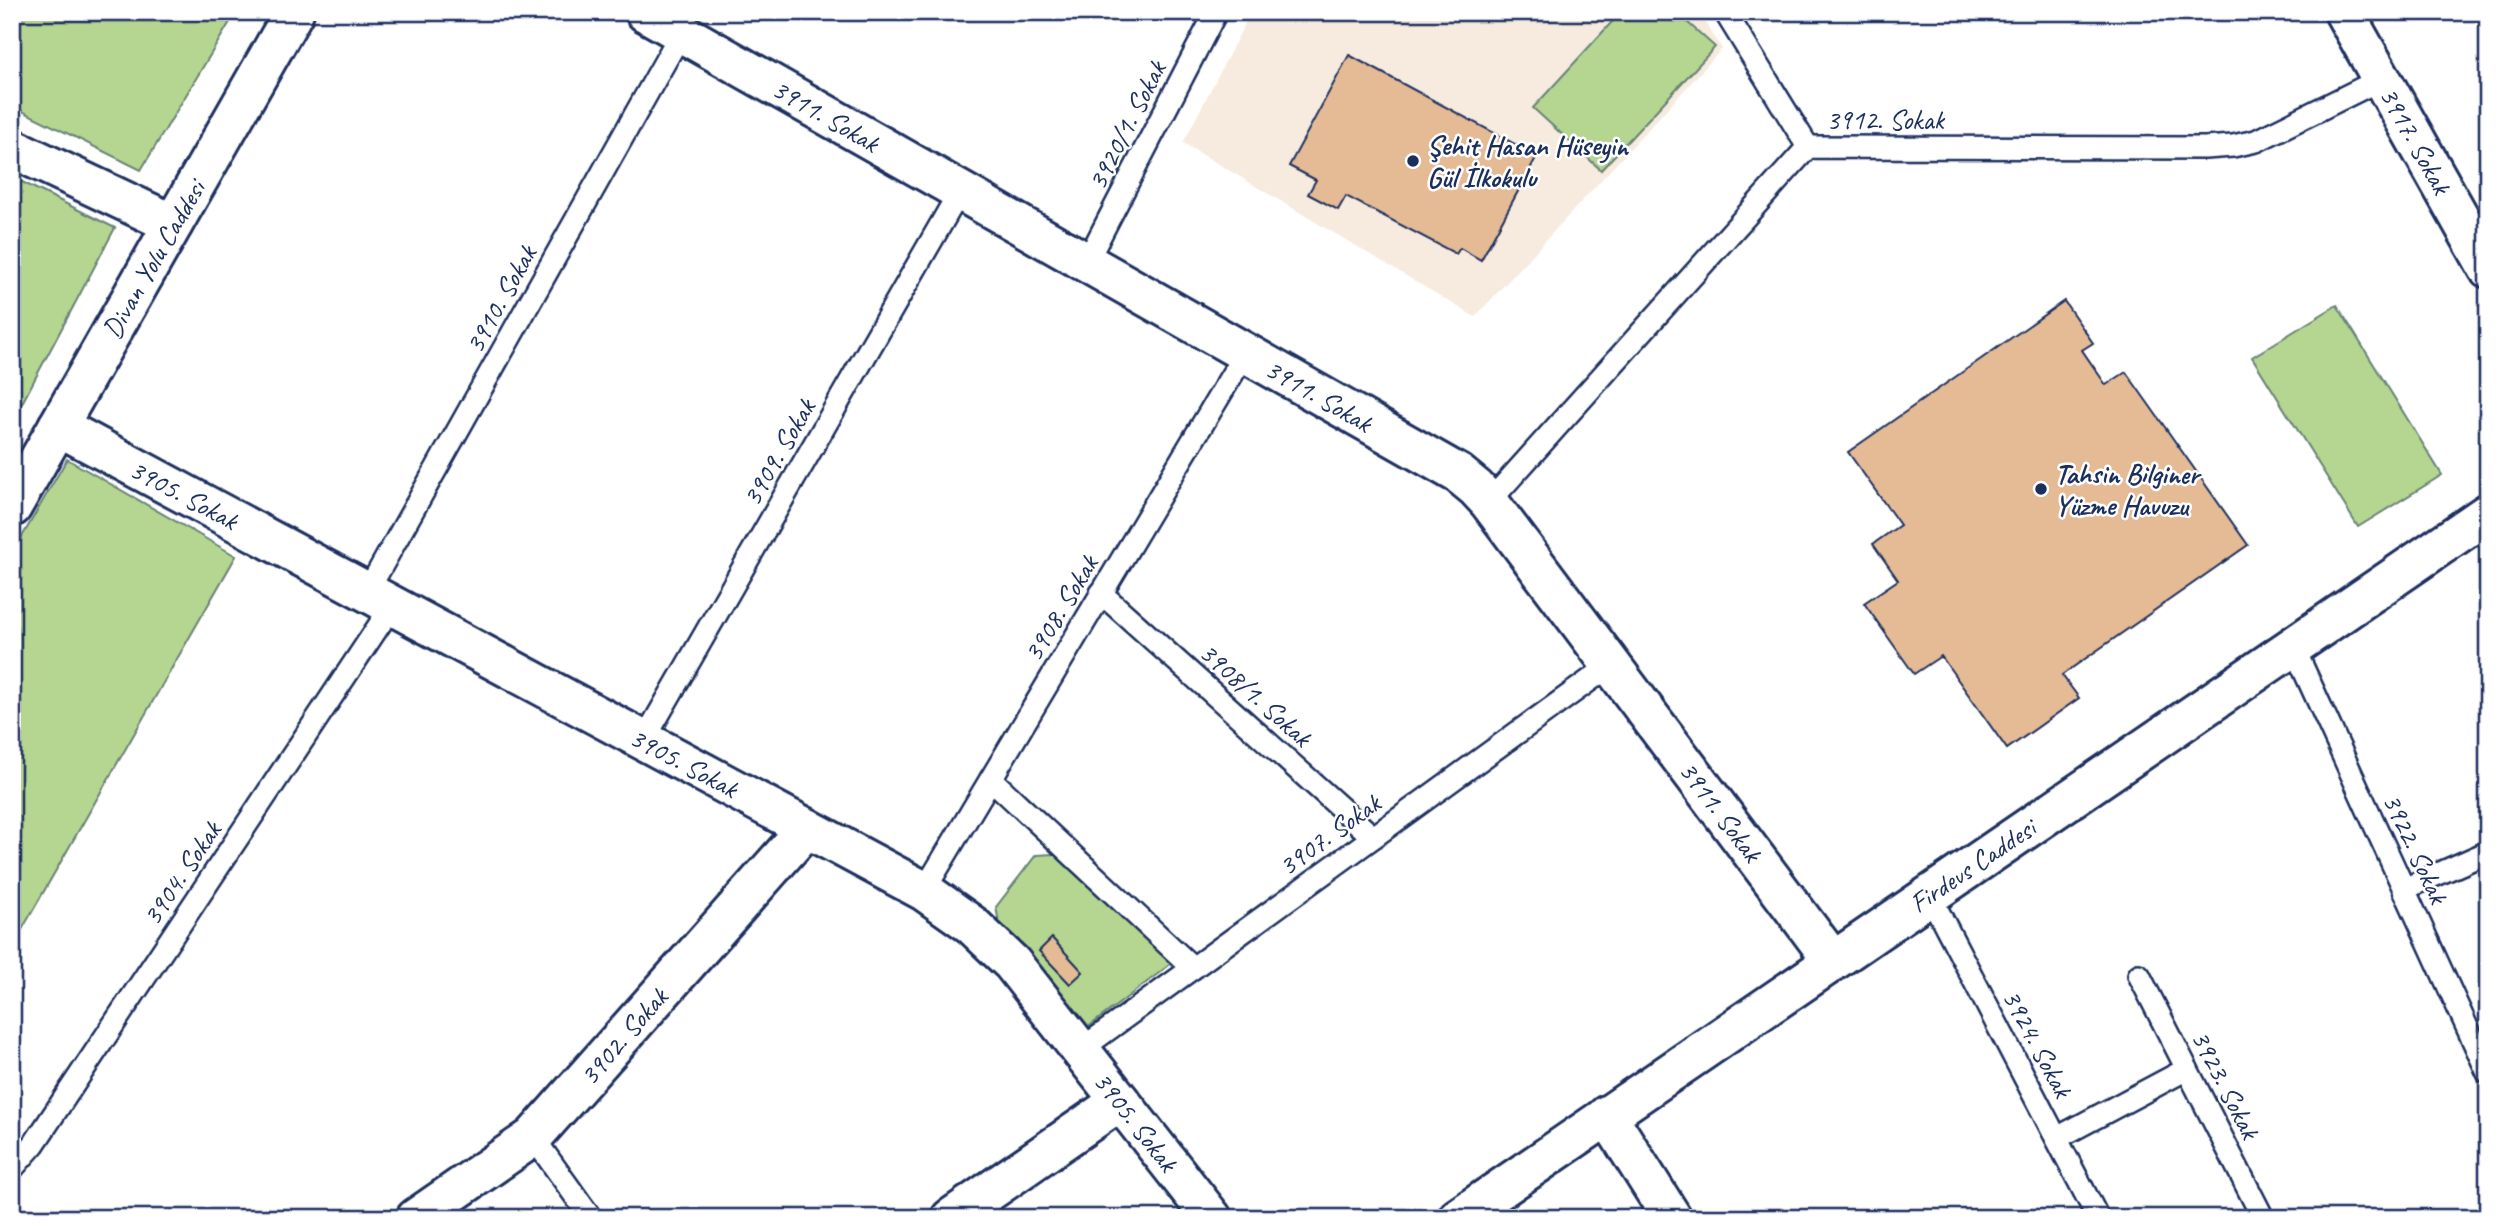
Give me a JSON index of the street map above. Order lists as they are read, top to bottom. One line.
{"streets":{"street":["3911. Sokak","3917. Sokak","Divan Yolu Caddesi","3905. Sokak","Firdevs Caddesi","3902. Sokak"],"lane":["3912. Sokak","3920/1. Sokak","3910. Sokak","3909. Sokak","3908. Sokak","3908/1. Sokak","3907. Sokak","3922. Sokak","3904. Sokak","3924. Sokak","3923. Sokak"]},"crossings":[["3911. Sokak","3912. Sokak"],["3911. Sokak","3920/1. Sokak"],["3911. Sokak","3910. Sokak"],["3911. Sokak","3909. Sokak"],["3911. Sokak","3908. Sokak"],["3911. Sokak","3907. Sokak"],["3911. Sokak","Firdevs Caddesi"],["3912. Sokak","3917. Sokak"],["Divan Yolu Caddesi","3905. Sokak"],["3910. Sokak","3905. Sokak"],["3910. Sokak","3904. Sokak"],["3909. Sokak","3905. Sokak"],["3905. Sokak","3908. Sokak"],["3905. Sokak","3907. Sokak"],["3905. Sokak","3904. Sokak"],["3905. Sokak","3902. Sokak"],["3908. Sokak","3908/1. Sokak"],["3908/1. Sokak","3907. Sokak"],["3922. Sokak","Firdevs Caddesi"],["Firdevs Caddesi","3924. Sokak"]],"places":["Şehit Hasan Hüseyin Gül İlkokulu","Tahsin Bilginer Yüzme Havuzu"]}
